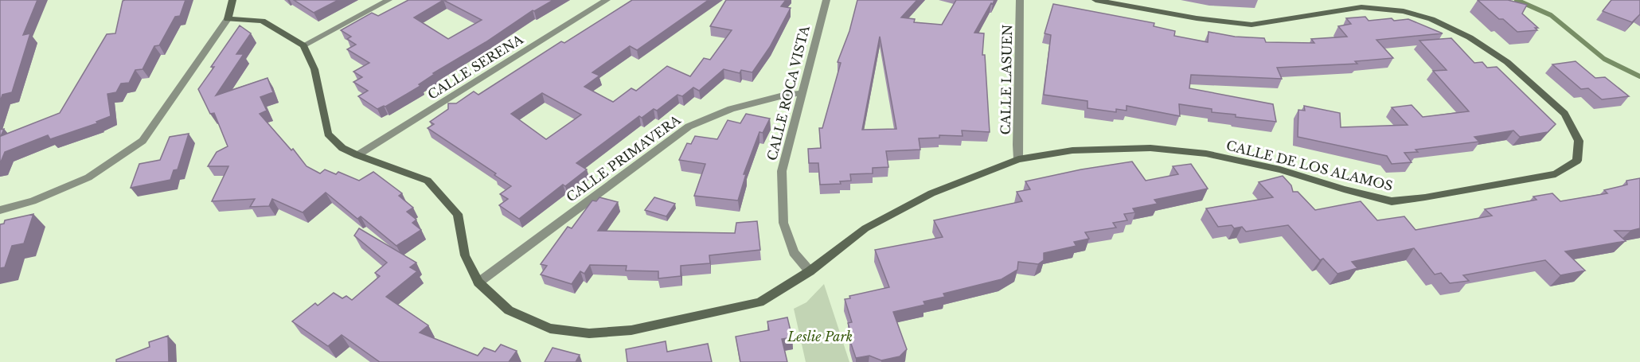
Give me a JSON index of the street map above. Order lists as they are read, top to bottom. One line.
{"streets":{"street":["CALLE SERENA","CALLE LASUEN","CALLE ROCA VISTA","CALLE PRIMAVERA","CALLE DE LOS ALAMOS"]},"crossings":[["CALLE SERENA","CALLE DE LOS ALAMOS"],["CALLE LASUEN","CALLE DE LOS ALAMOS"],["CALLE ROCA VISTA","CALLE PRIMAVERA"],["CALLE ROCA VISTA","CALLE DE LOS ALAMOS"],["CALLE PRIMAVERA","CALLE DE LOS ALAMOS"]],"parks":["Leslie Park"]}
